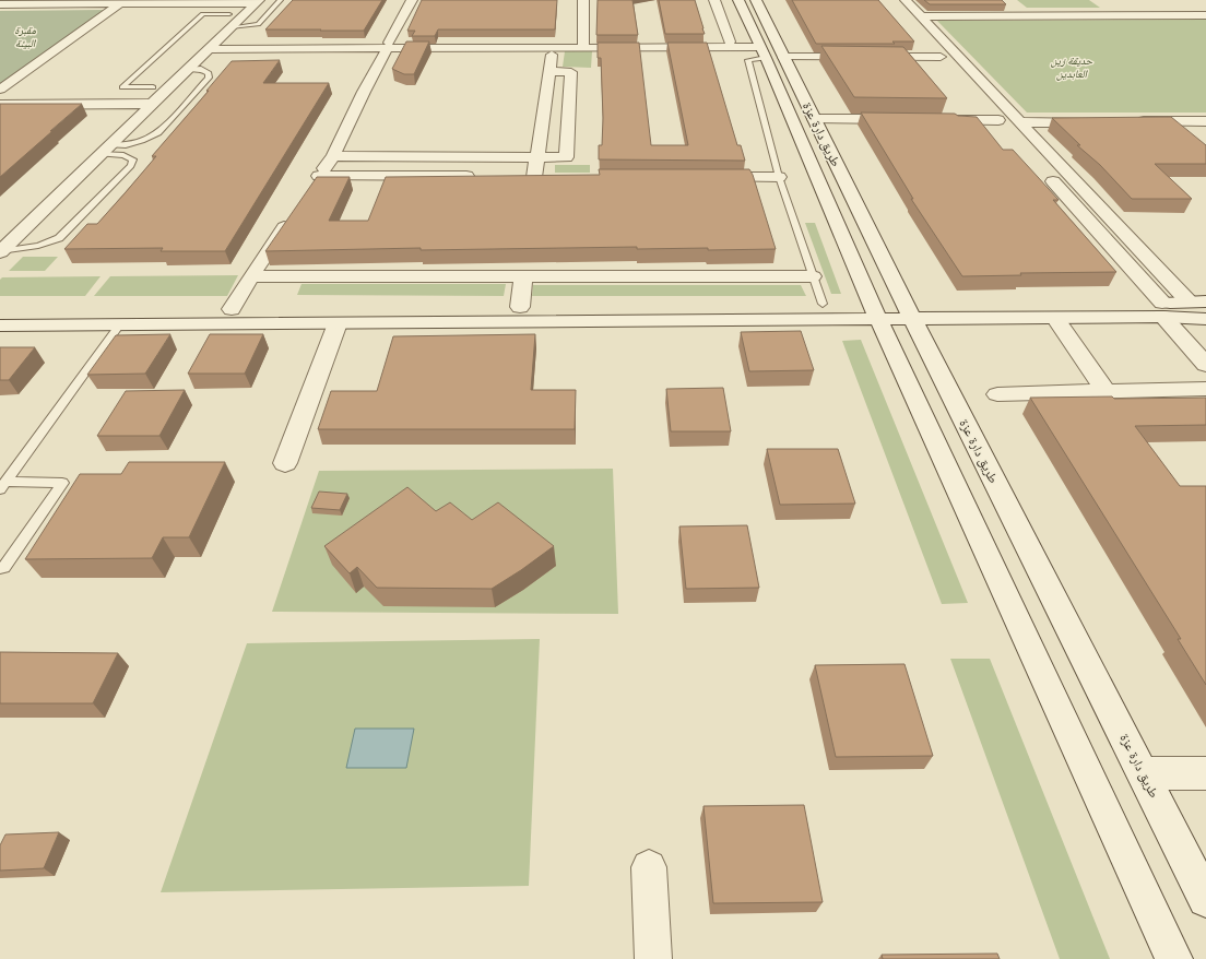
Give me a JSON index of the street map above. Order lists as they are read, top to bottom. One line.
{"streets":{"street":["طريق دارة عزة"]},"parks":["مقبرة البيئة","حديقة زين العابدين"]}
